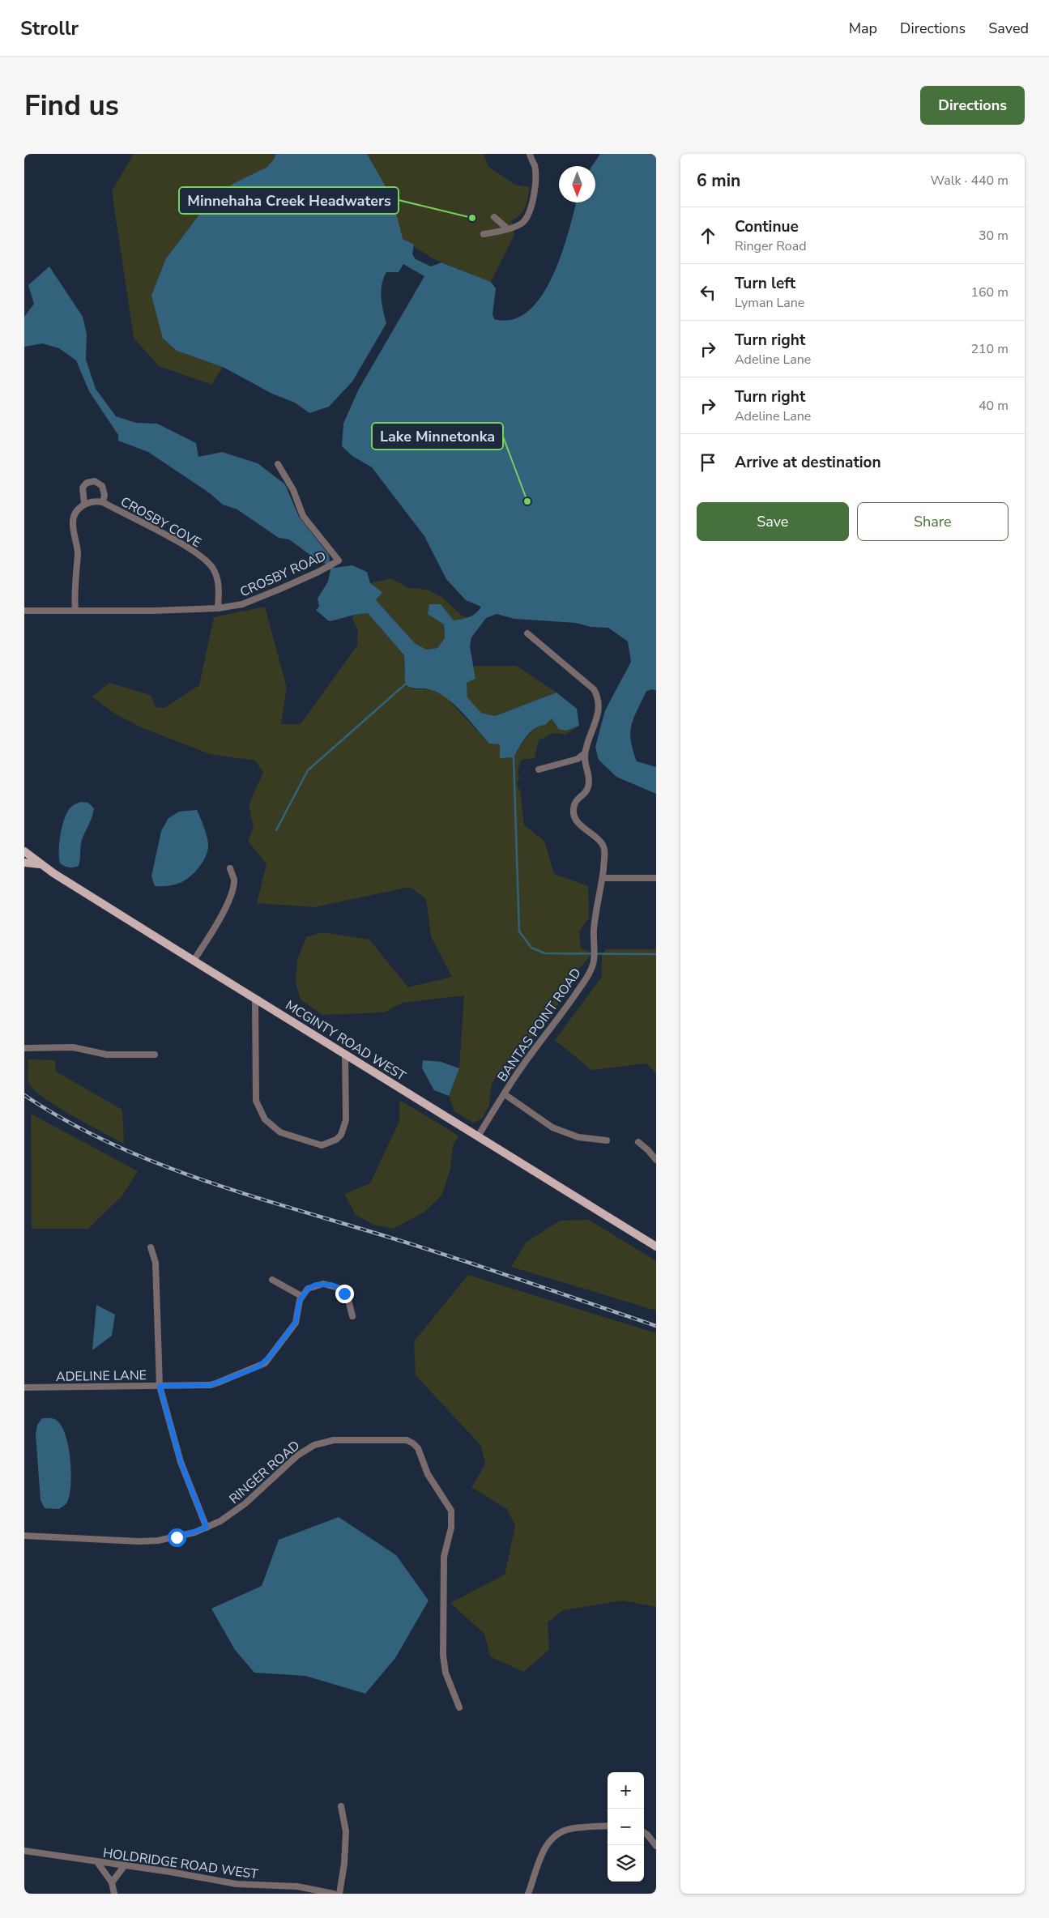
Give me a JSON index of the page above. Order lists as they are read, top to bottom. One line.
{"streets":{"main road":["MCGINTY ROAD WEST"],"street":["CROSBY COVE","CROSBY ROAD","BANTAS POINT ROAD","ADELINE LANE","RINGER ROAD","HOLDRIDGE ROAD WEST"]},"crossings":[["CROSBY COVE","CROSBY ROAD"],["BANTAS POINT ROAD","MCGINTY ROAD WEST"]],"places":["Minnehaha Creek Headwaters","Lake Minnetonka"],"north":"bottom","page":{"header":"Strollr","nav":["Map","Directions","Saved"],"buttons":["Directions",["Save","Share"]],"title":"Find us","heading":["6 min","Walk · 440 m"],"list":[["Continue","Ringer Road","30 m"],["Turn left","Lyman Lane","160 m"],["Turn right","Adeline Lane","210 m"],["Turn right","Adeline Lane","40 m"],"Arrive at destination"],"map_buttons":["+","−"]}}
